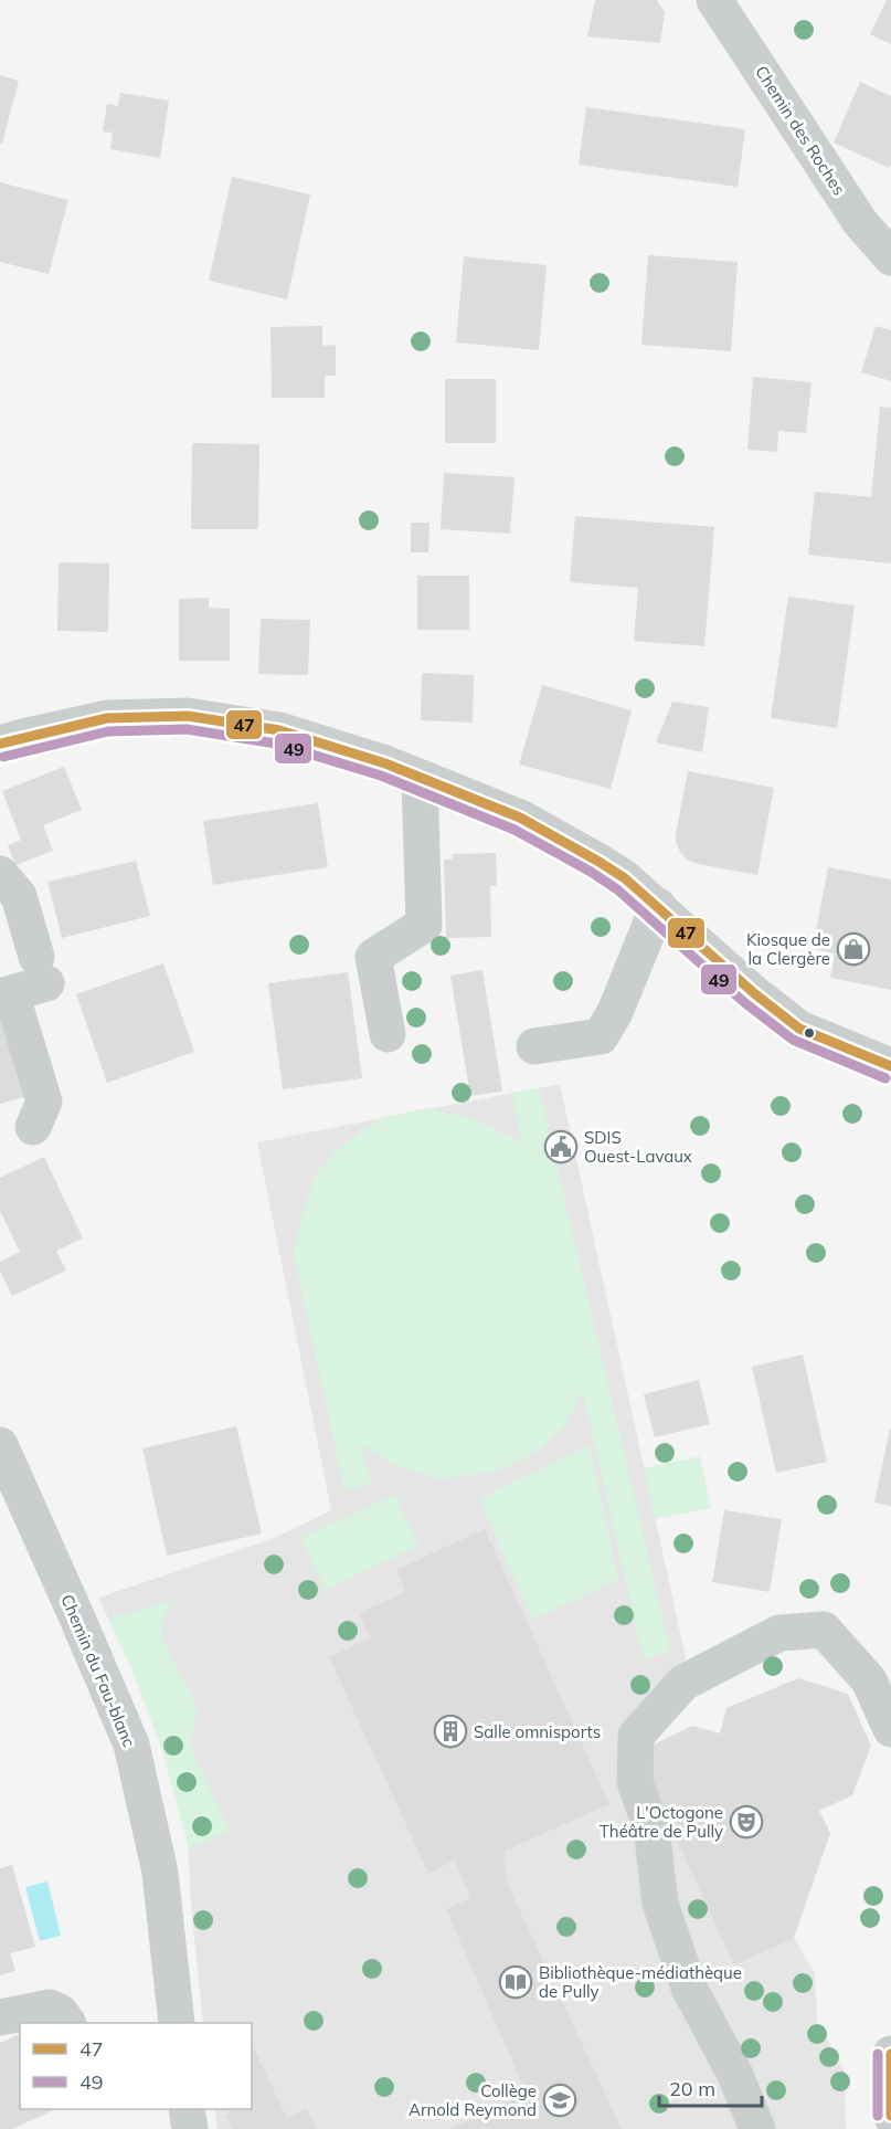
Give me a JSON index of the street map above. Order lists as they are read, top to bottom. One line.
{"streets":{"street":["Chemin des Roches","Chemin du Fau-blanc"]},"places":{"shop":["Kiosque de la Clergère"],"public building":["SDIS Ouest-Lavaux"],"building":["Salle omnisports"],"theatre":["L'Octogone Théâtre de Pully"],"library":["Bibliothèque-médiathèque de Pully"],"school or university":["Collège Arnold Reymond"]},"lines":["transit line 47","transit line 49"],"legend":["47","49"],"scale_bar":"20 m"}
